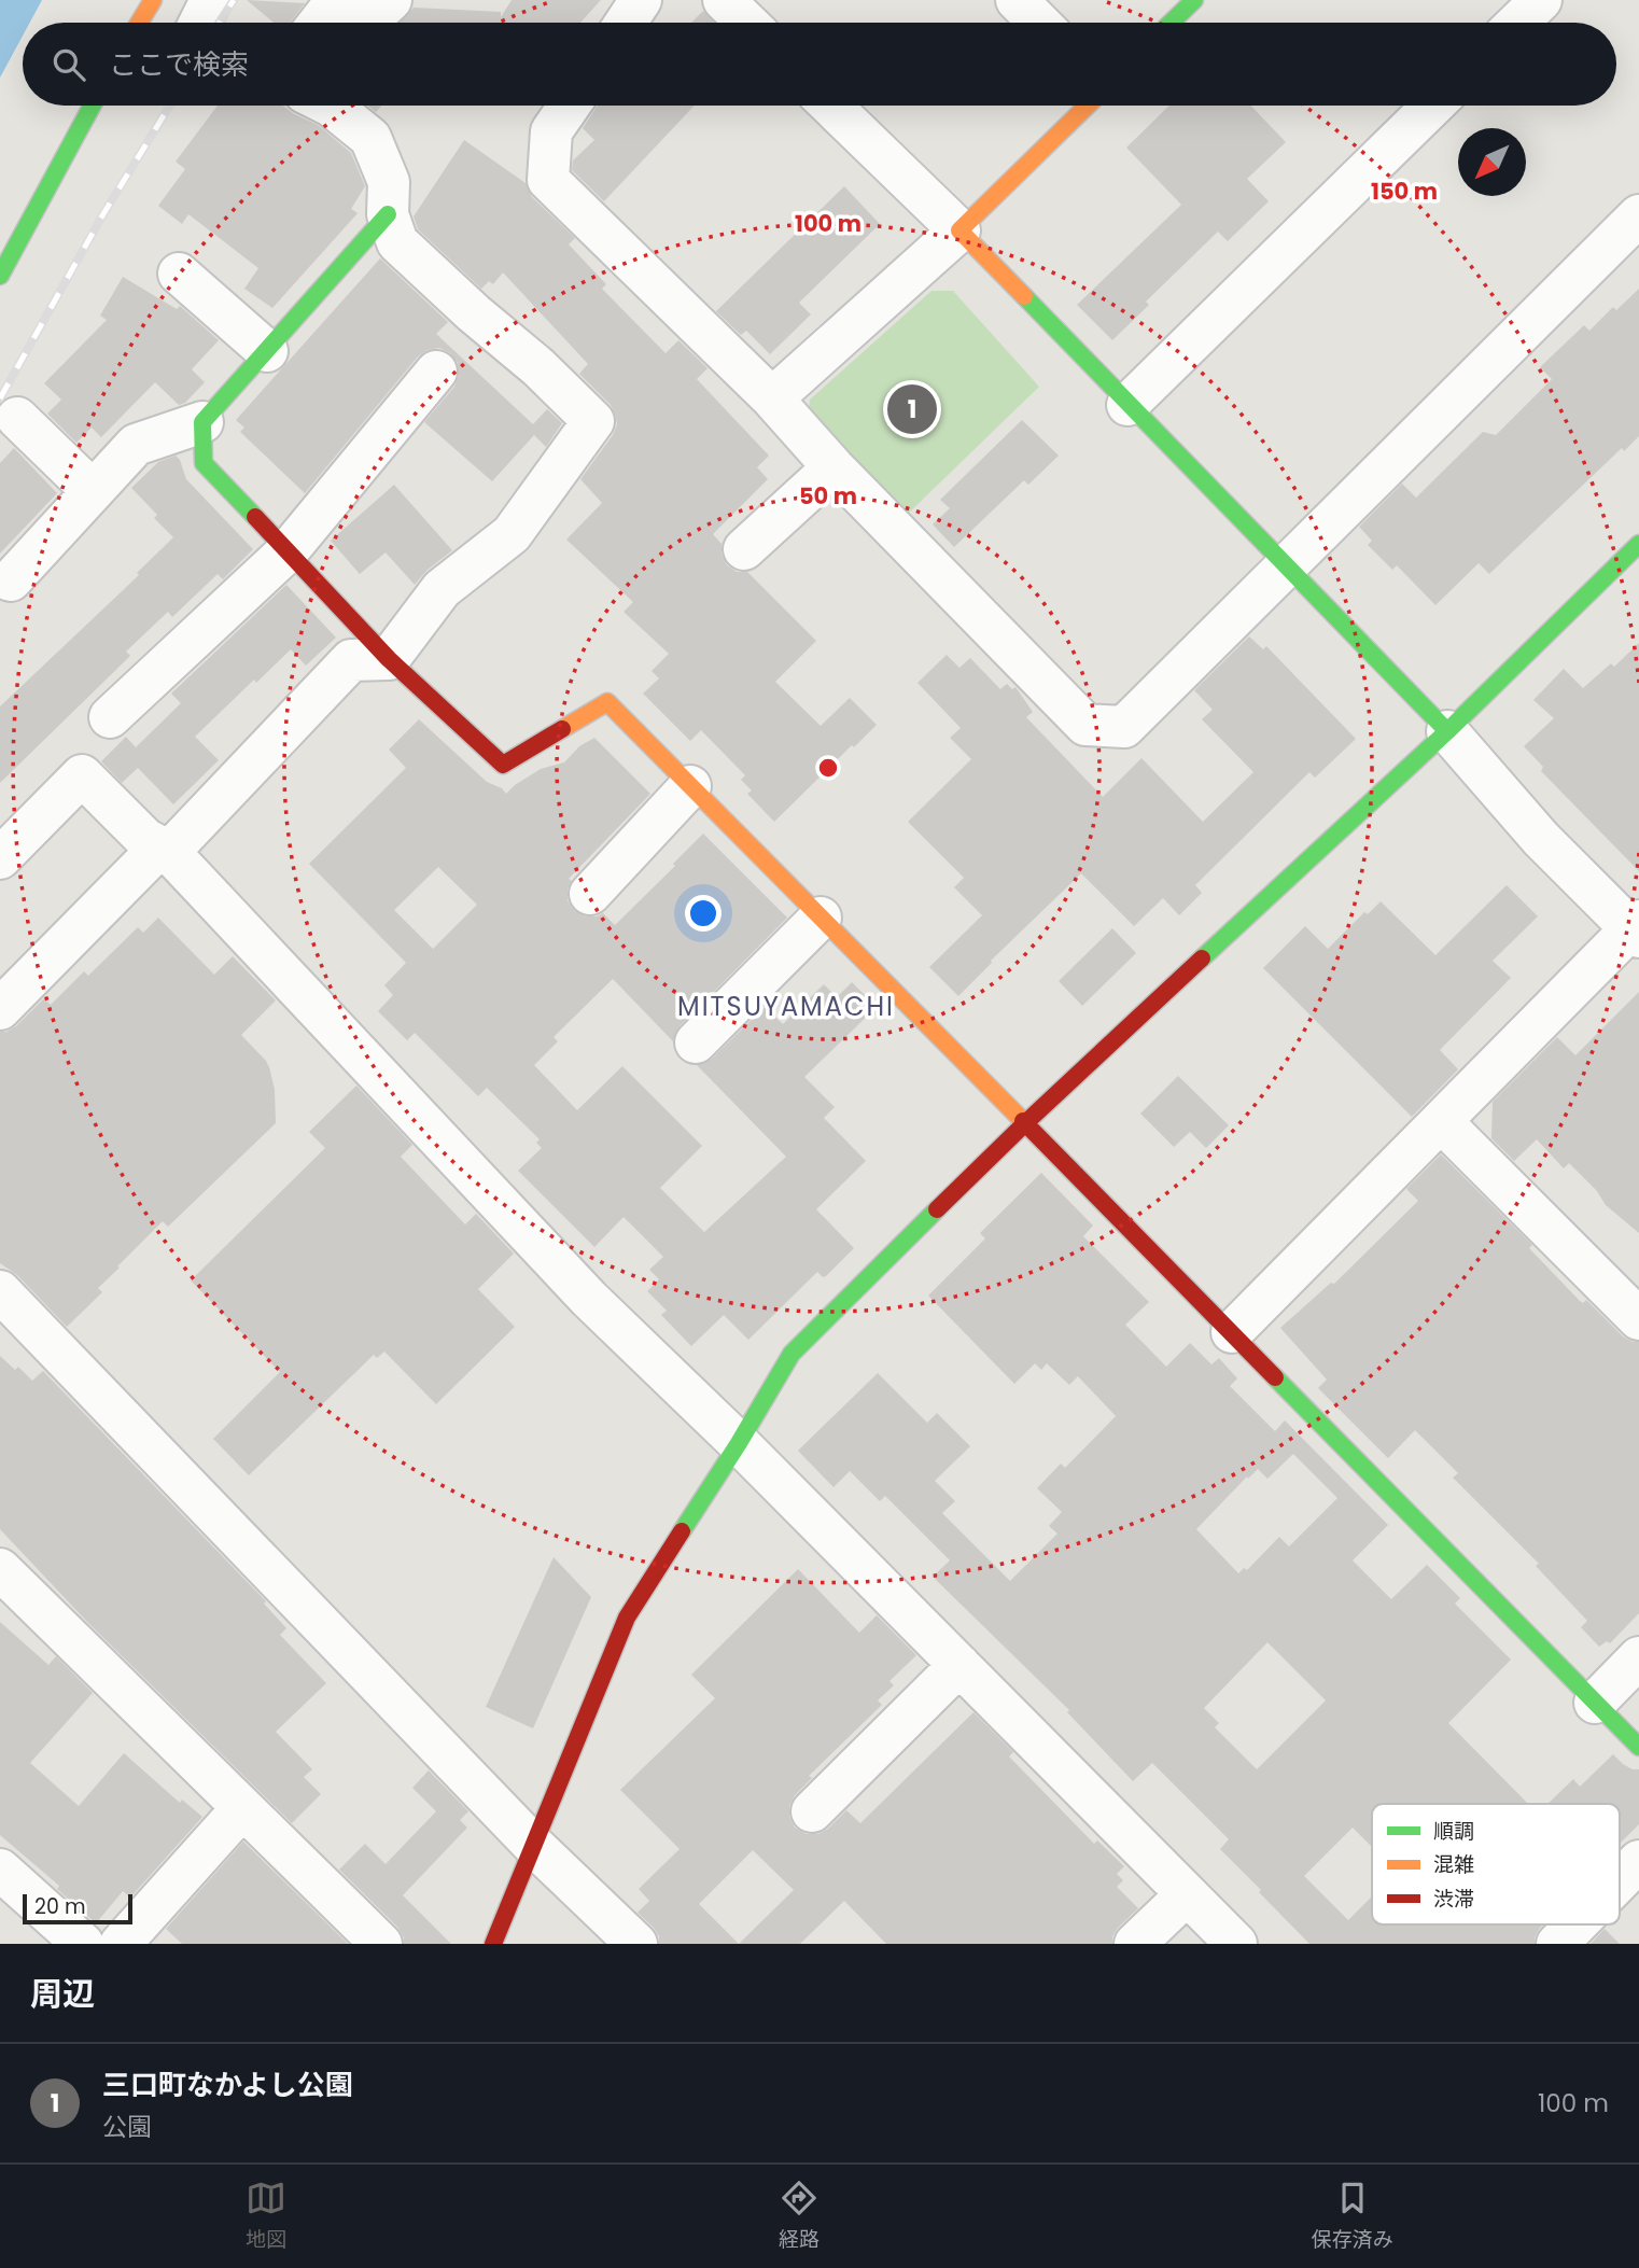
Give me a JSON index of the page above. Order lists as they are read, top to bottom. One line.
{"districts":["MITSUYAMACHI"],"legend":["順調","混雑","渋滞"],"scale_bar":"20 m","north":"bottom left","page":{"search":"ここで検索","pins":"1","scale":"20 m","heading":"周辺","list":[{"mark":"1","name":"三口町なかよし公園","note":"公園","value":"100 m"}],"nav":["地図","経路","保存済み"]},"rings":["150 m","100 m","50 m"]}
